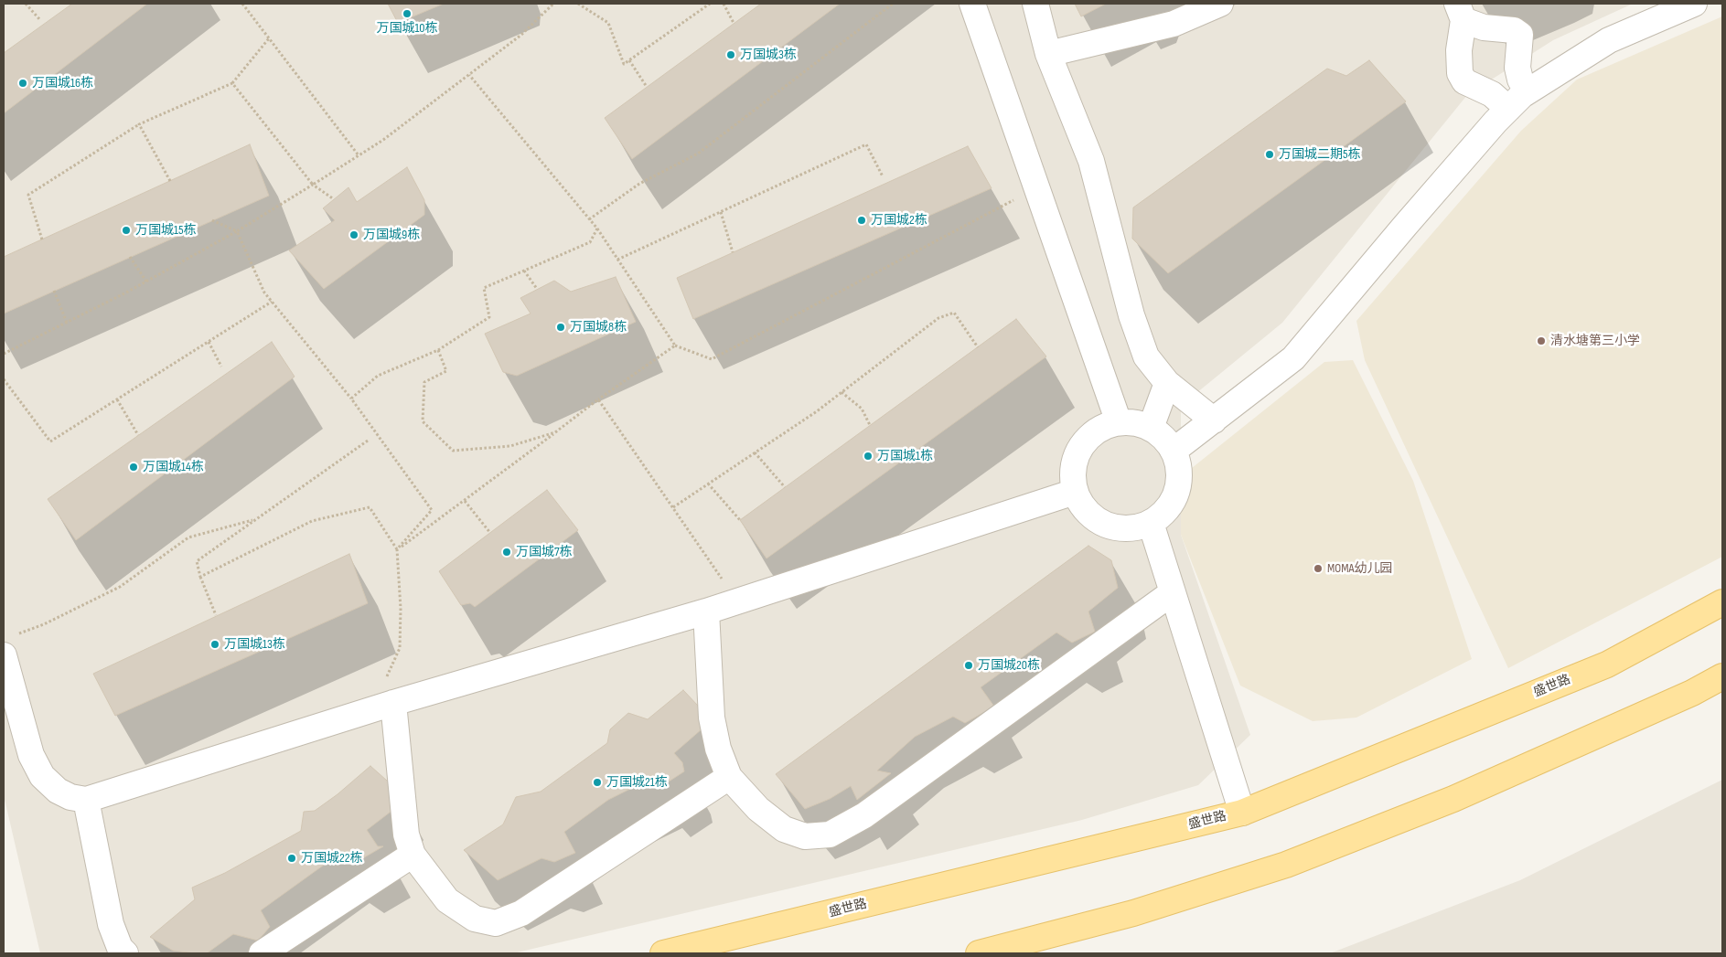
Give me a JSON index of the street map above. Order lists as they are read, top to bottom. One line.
{"streets":{"main road":["盛世路"]},"places":["万国城10栋","万国城3栋","万国城16栋","万国城二期5栋","万国城2栋","万国城15栋","万国城9栋","万国城8栋","清水塘第三小学","万国城1栋","万国城14栋","万国城7栋","MOMA幼儿园","万国城13栋","万国城20栋","万国城21栋","万国城22栋"]}
